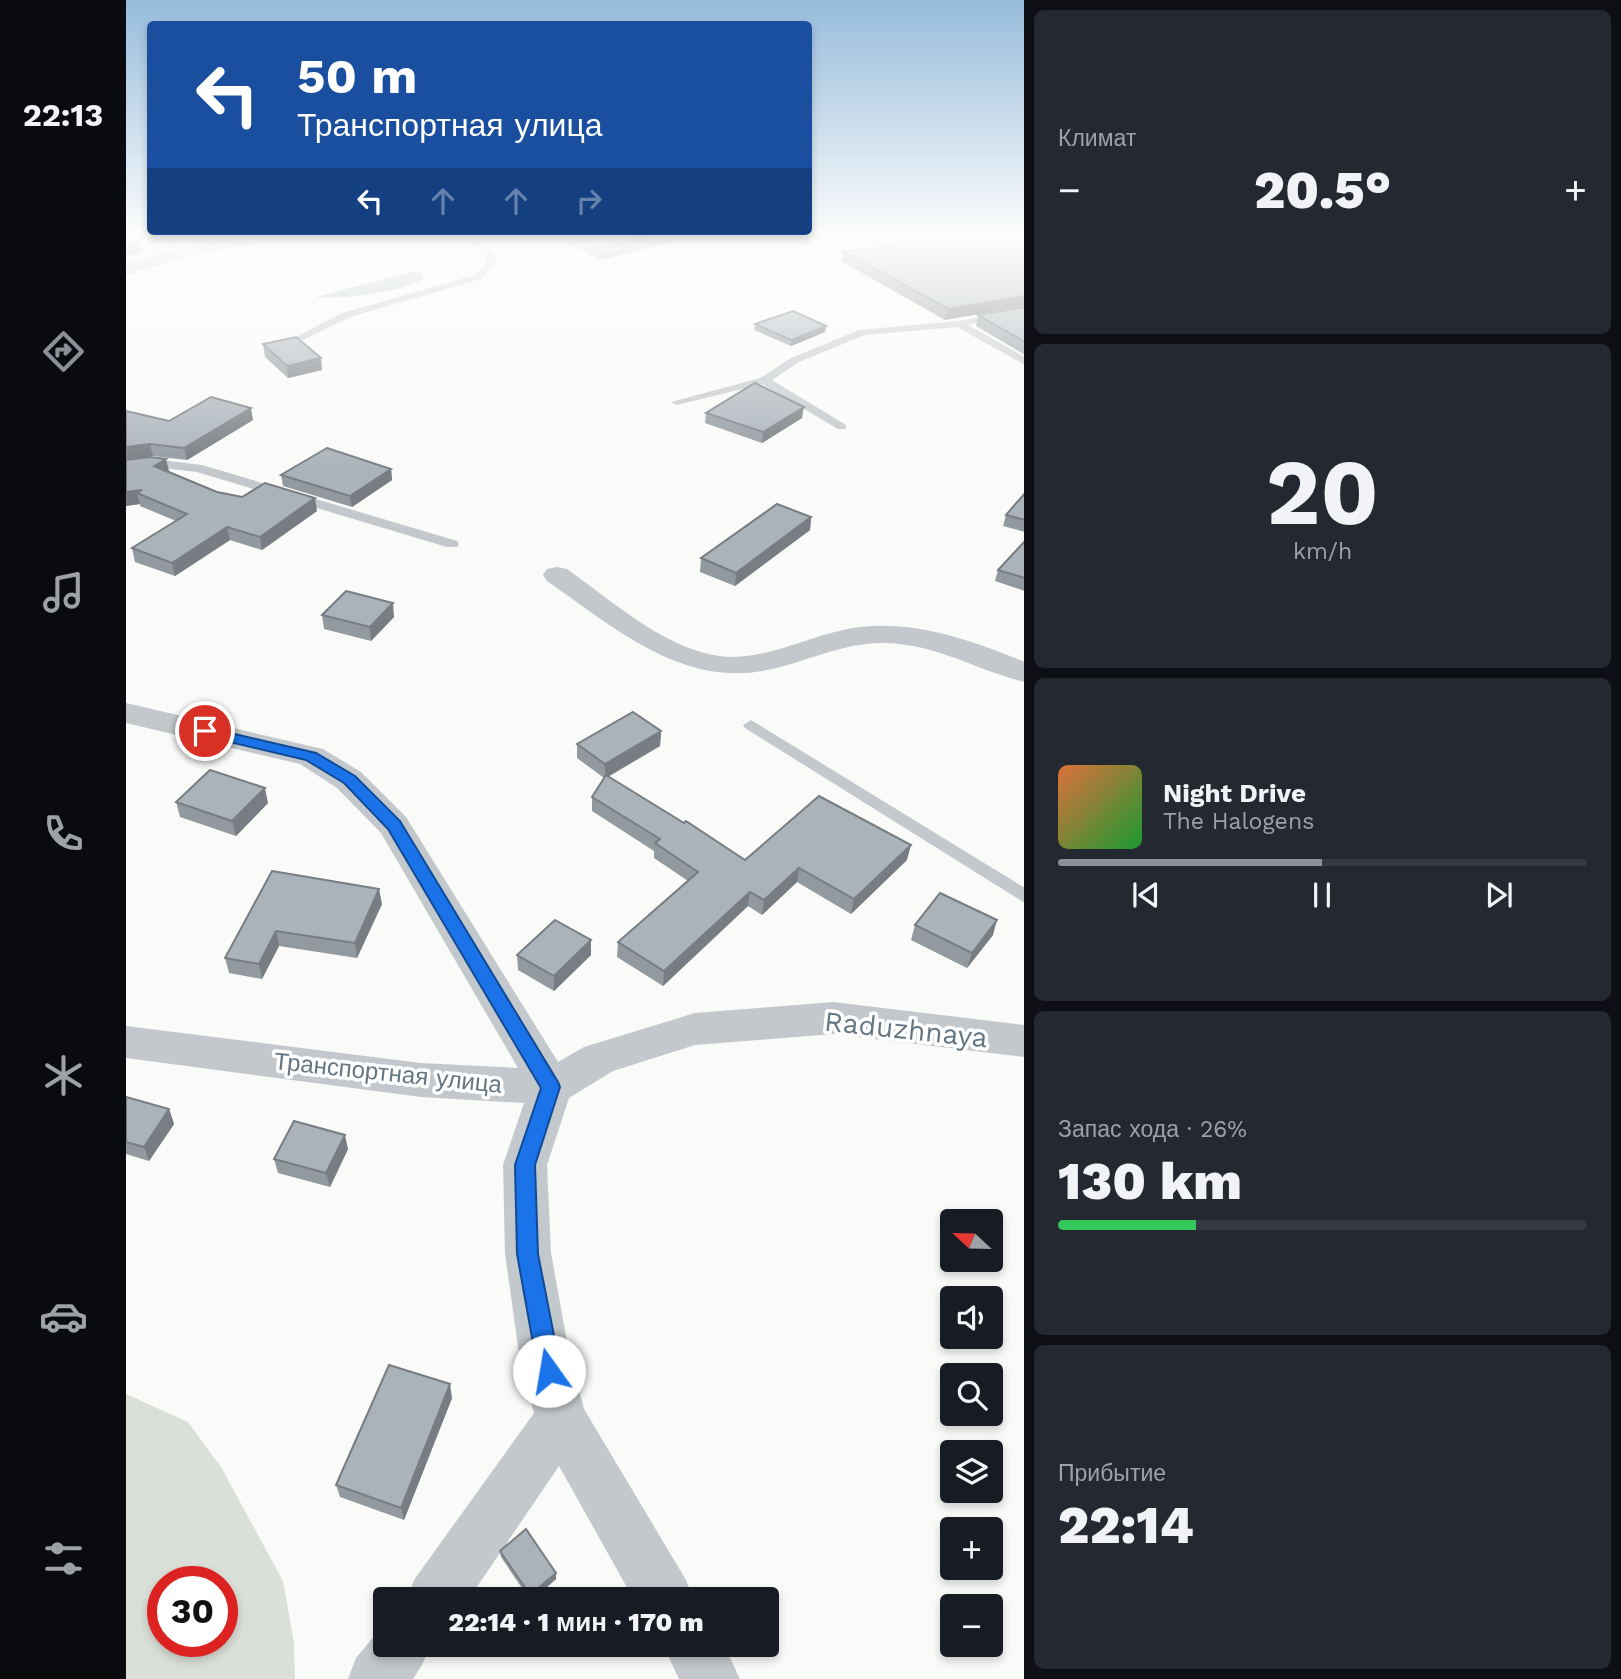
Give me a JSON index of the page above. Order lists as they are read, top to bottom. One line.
{"streets":{"street":["Raduzhnaya","Транспортная улица"]},"crossings":[["Raduzhnaya","Транспортная улица"]],"north":"left","page":{"tabs":"22:13","tile":["Климат",["20","km/h"],["Запас хода · 26%","130 km"],["Прибытие","22:14"]],"turn":["50 m","Транспортная улица"],"heat":["−","20.5°","+"],"song":["Night Drive","The Halogens"],"map_buttons":["+","−"],"limit":"30","trip":"22:14 · 1 мин · 170 m"}}
